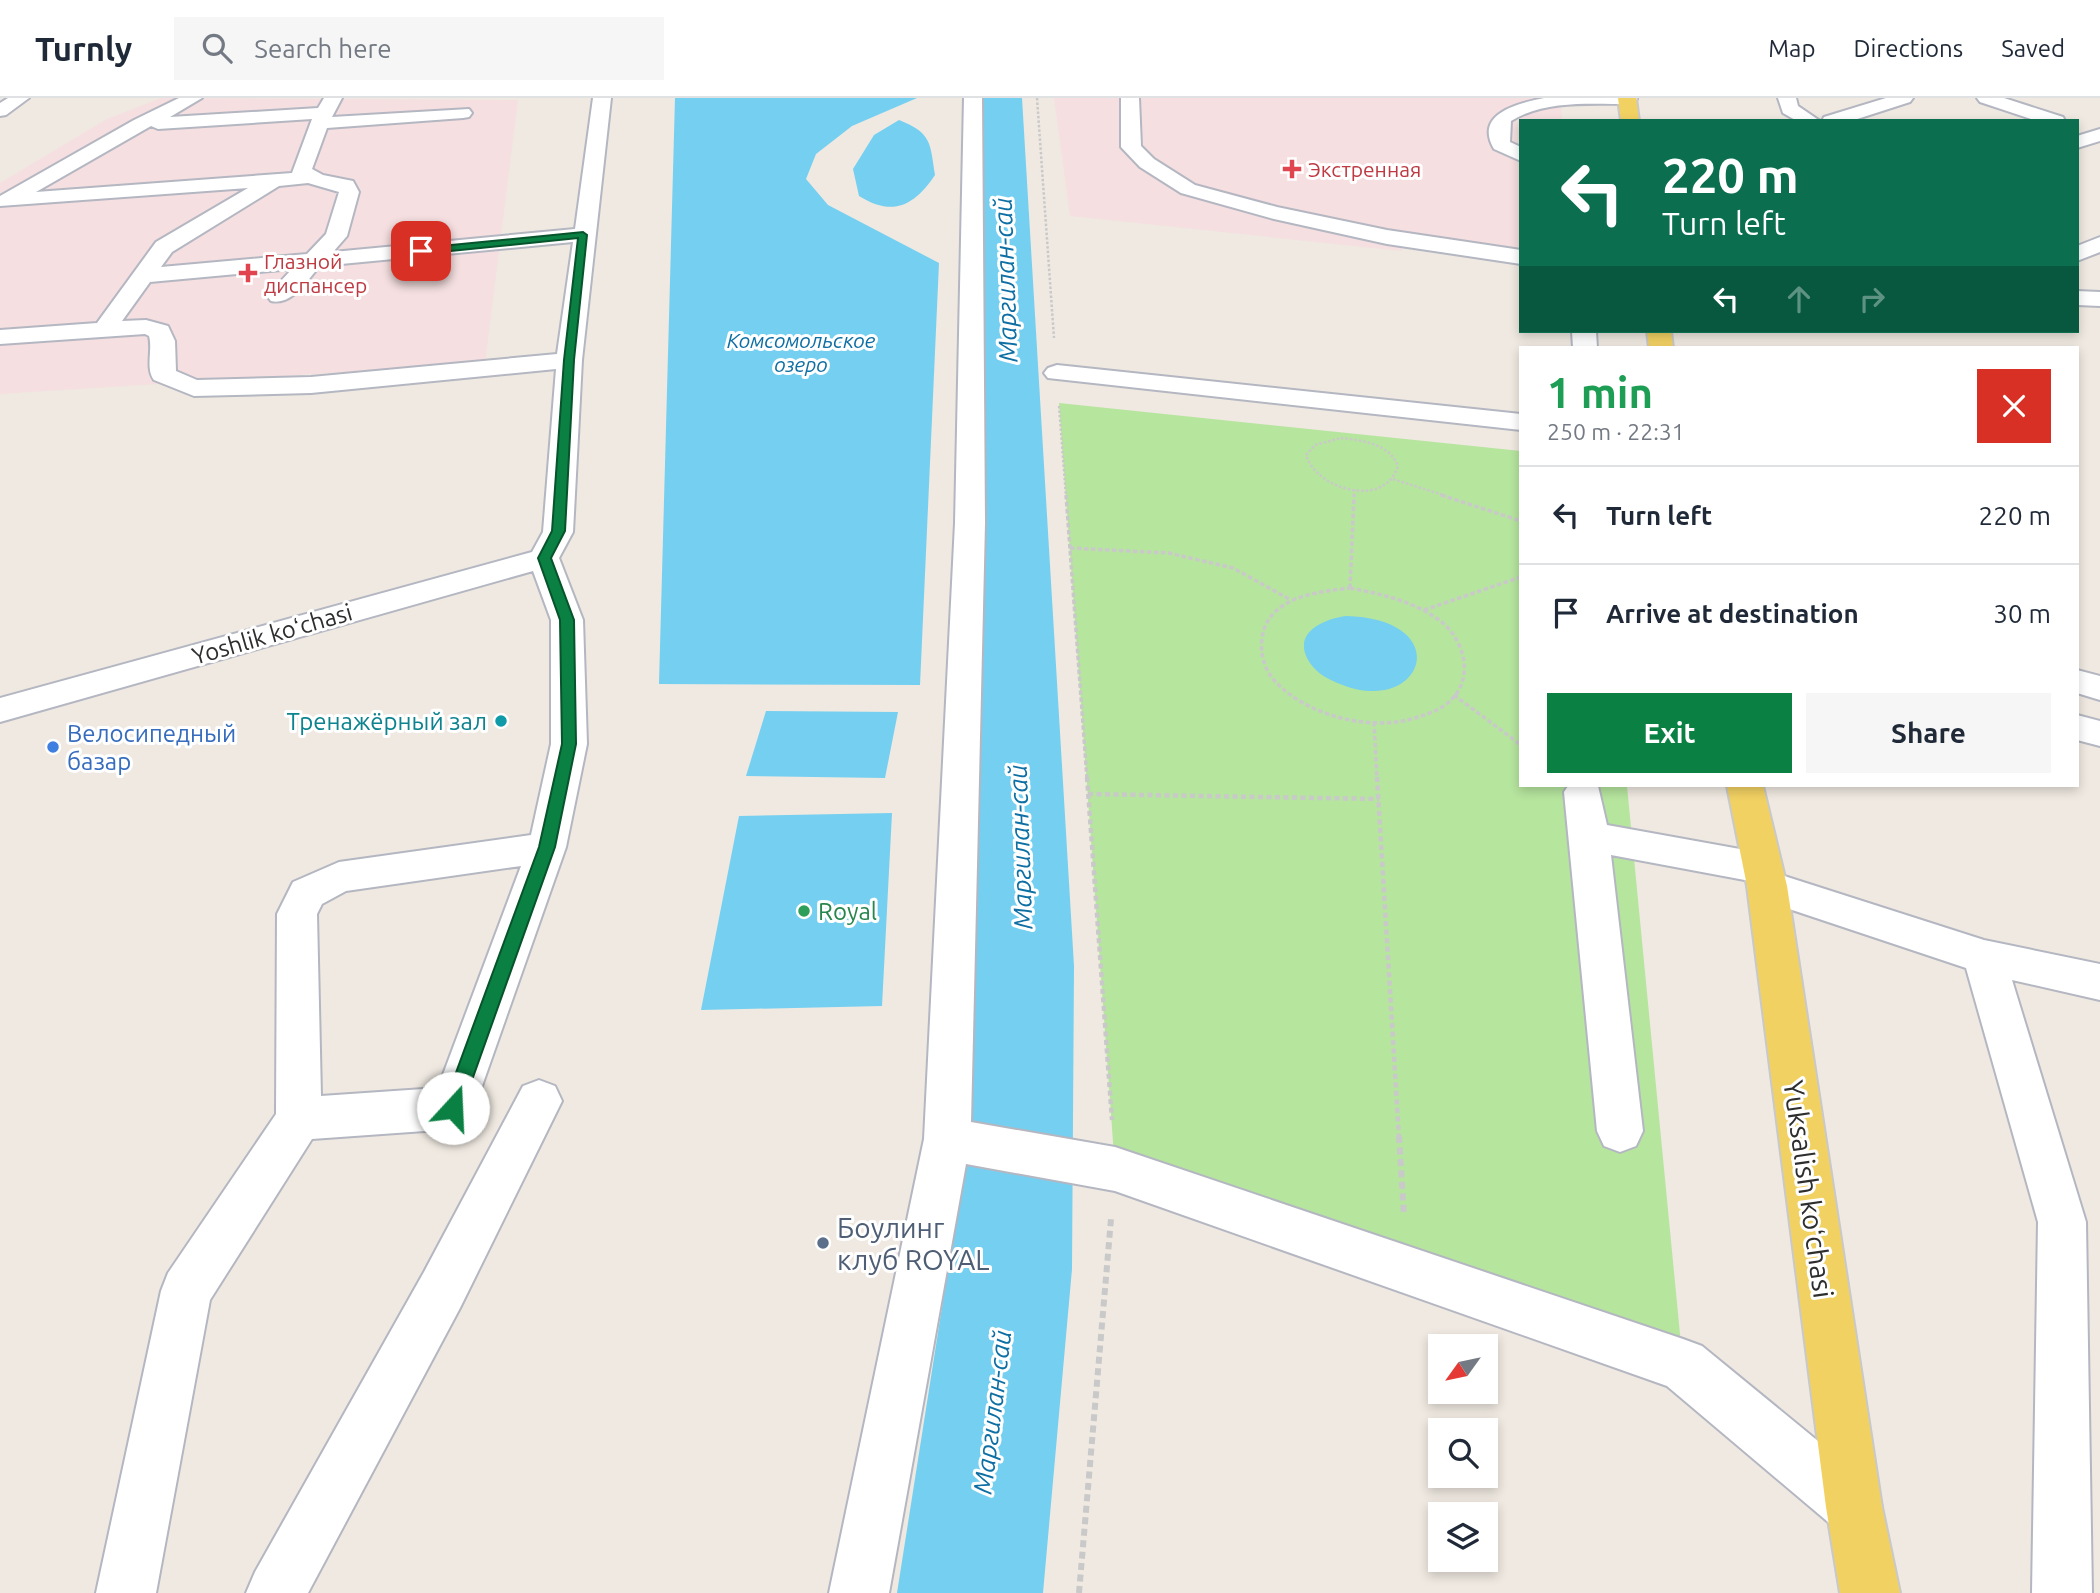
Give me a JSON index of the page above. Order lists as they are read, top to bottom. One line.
{"streets":{"main road":["Yuksalish koʻchasi"],"street":["Yoshlik koʻchasi"]},"water":["Маргилан-сай","Комсомольское озеро"],"places":{"health":["Экстренная","Глазной диспансер"],"other":["Тренажёрный зал","Велосипедный базар","Royal","Боулинг клуб ROYAL"]},"north":"bottom left","page":{"header":"Turnly","search":"Search here","nav":["Map","Directions","Saved"],"turn":["220 m","Turn left"],"heading":["1 min","250 m · 22:31"],"list":[{"name":"Turn left","value":"220 m"},{"name":"Arrive at destination","value":"30 m"}],"buttons":["Exit","Share"]}}
